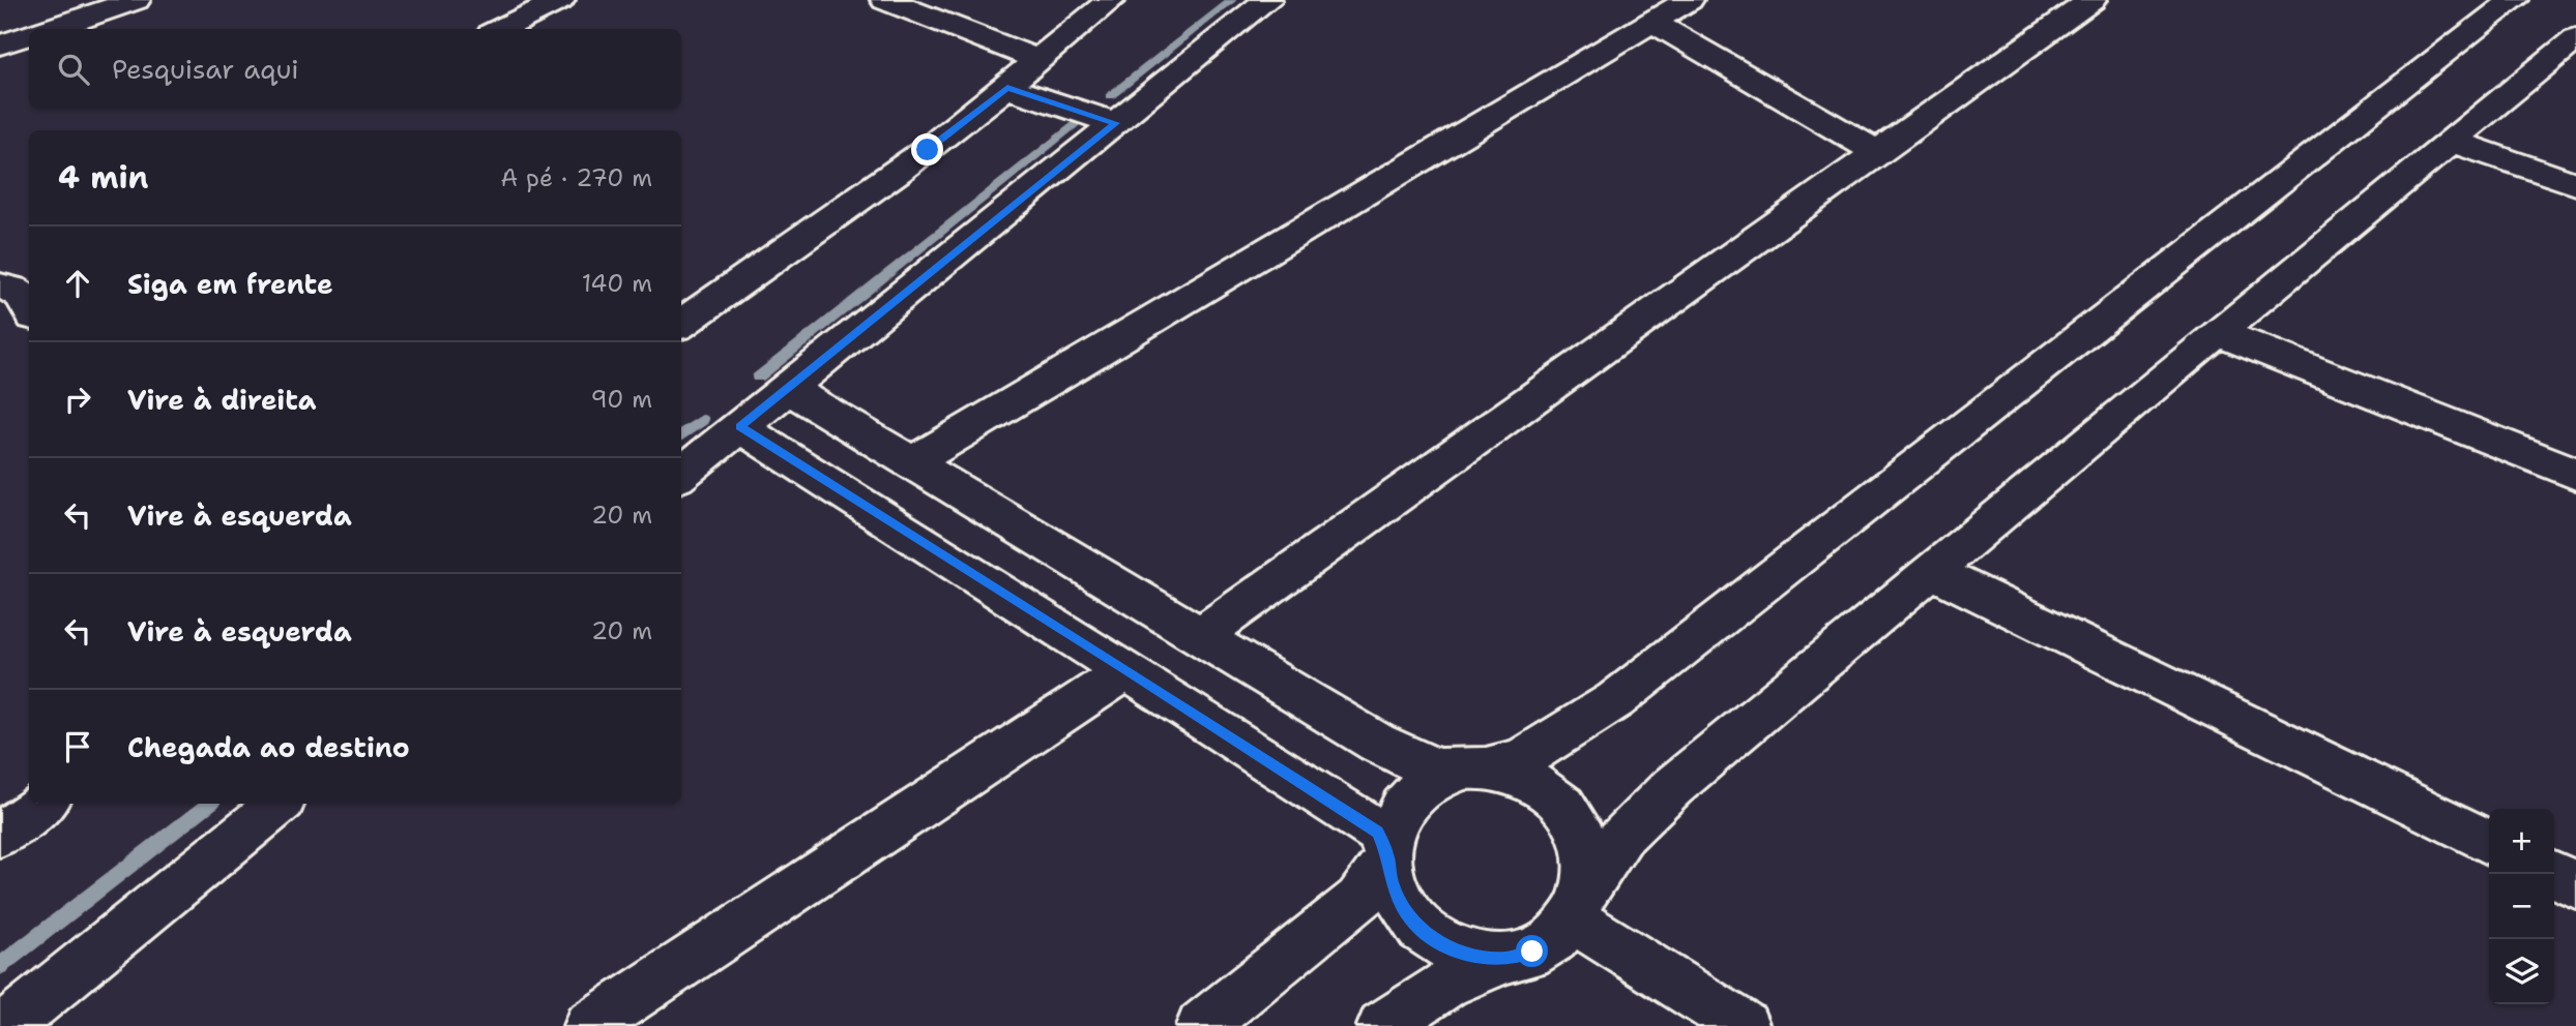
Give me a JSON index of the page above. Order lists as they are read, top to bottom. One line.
{"page":{"search":"Pesquisar aqui","heading":["4 min","A pé · 270 m"],"list":[["Siga em frente","140 m"],["Vire à direita","90 m"],["Vire à esquerda","20 m"],["Vire à esquerda","20 m"],"Chegada ao destino"],"map_buttons":["+","−"]}}
